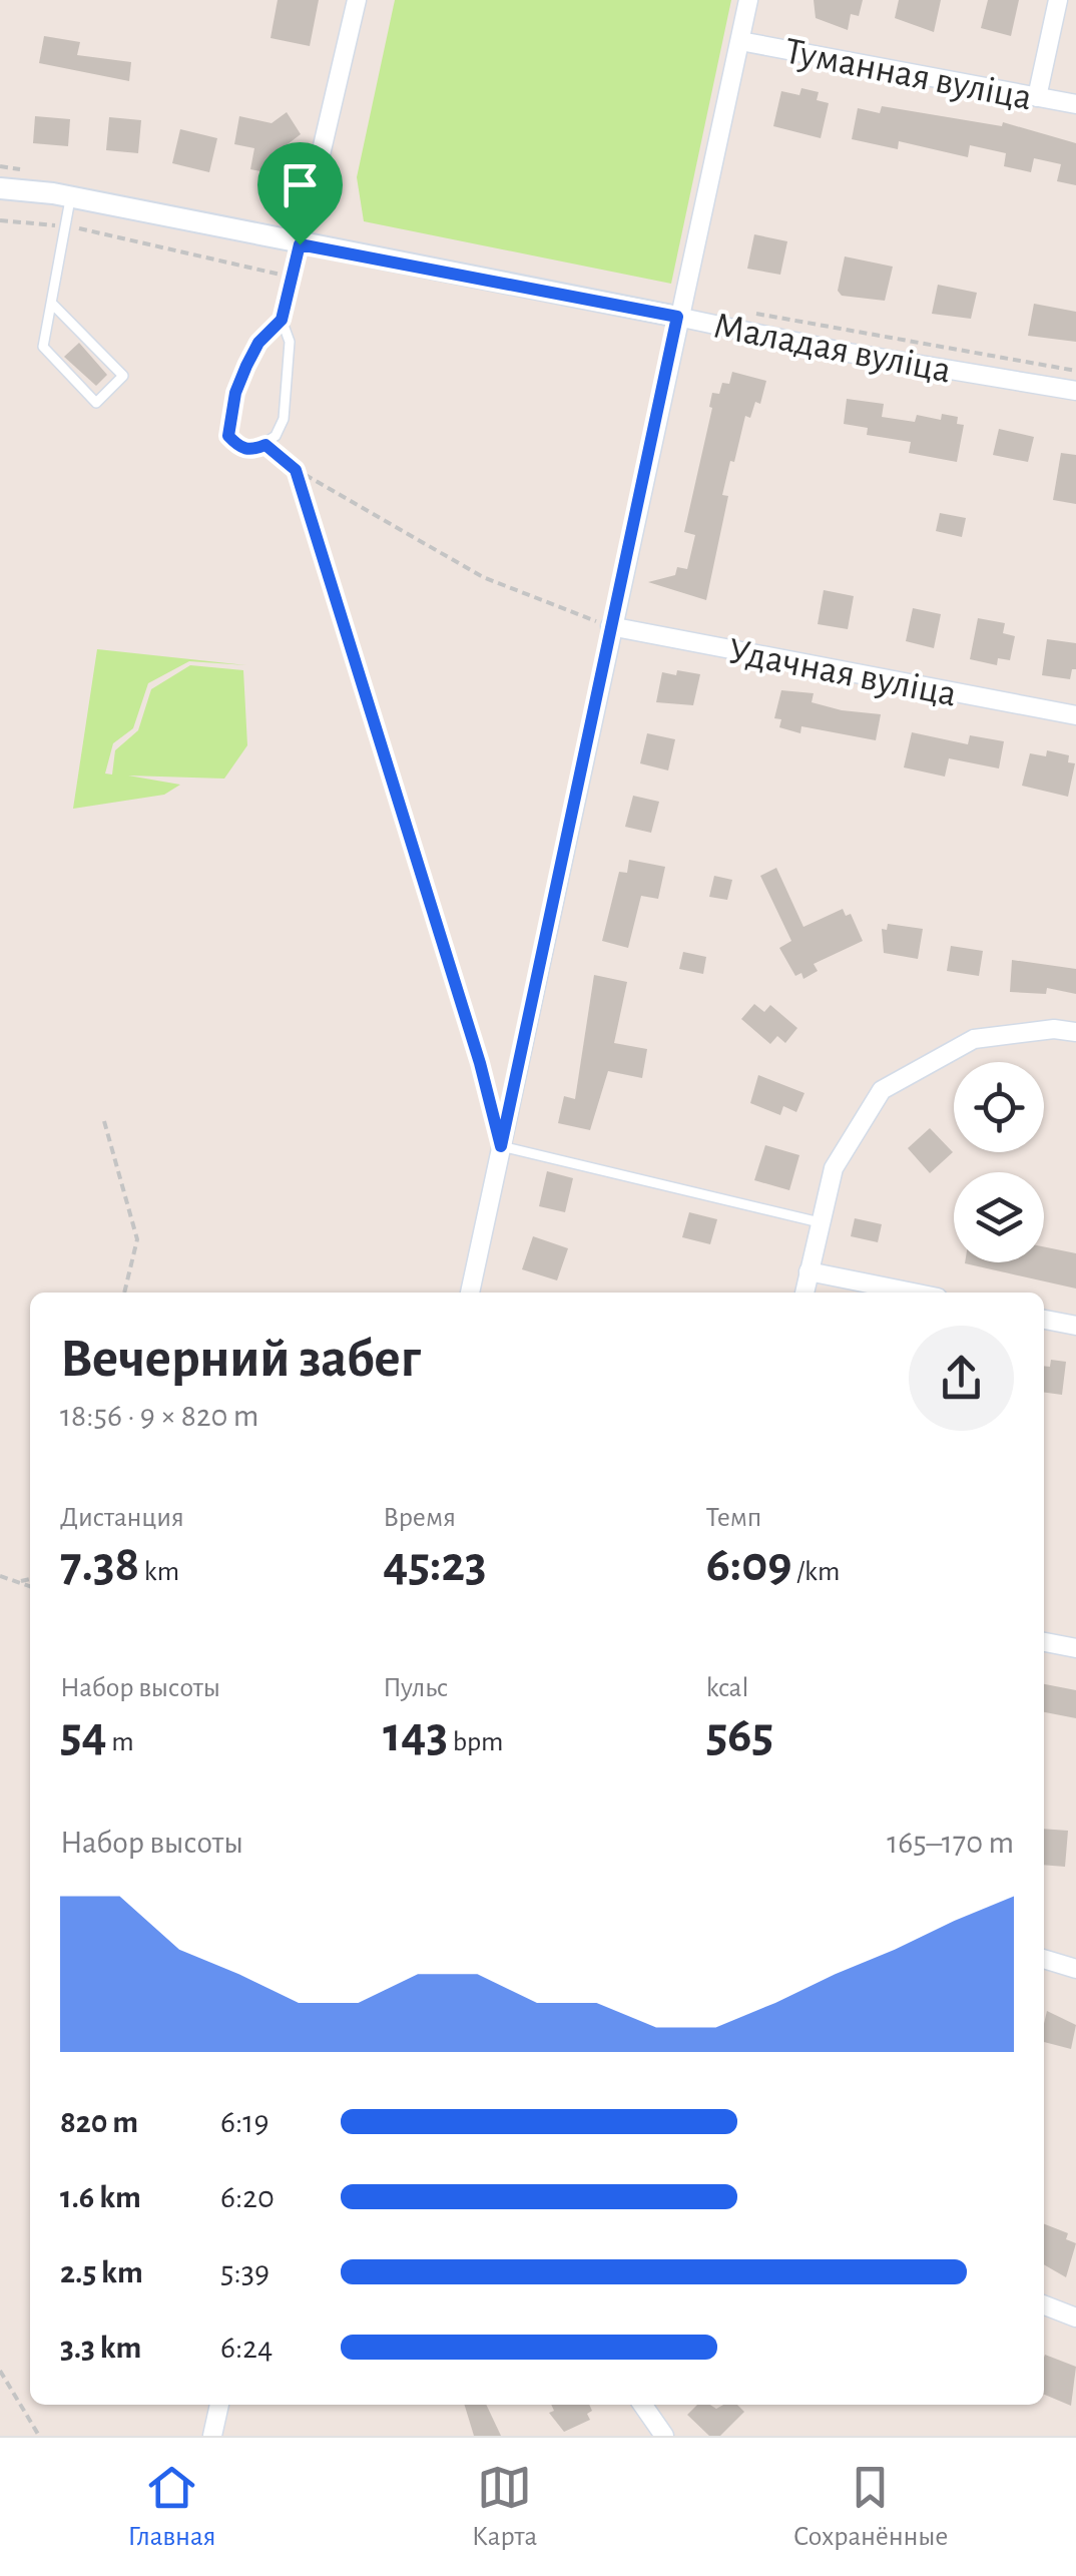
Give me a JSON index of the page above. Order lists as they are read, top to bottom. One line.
{"streets":{"street":["Туманная вуліца","Маладая вуліца","Удачная вуліца"]},"page":{"heading":["Вечерний забег","18:56 · 9 × 820 m"],"stats":[["Дистанция","7.38 km"],["Время","45:23"],["Темп","6:09 /km"],["Набор высоты","54 m"],["Пульс","143 bpm"],["kcal","565"]],"chart":["Набор высоты","165–170 m"],"list":[{"name":"820 m","note":"6:19"},{"name":"1.6 km","note":"6:20"},{"name":"2.5 km","note":"5:39"},{"name":"3.3 km","note":"6:24"}],"tabs":["Главная","Карта","Сохранённые"]}}
